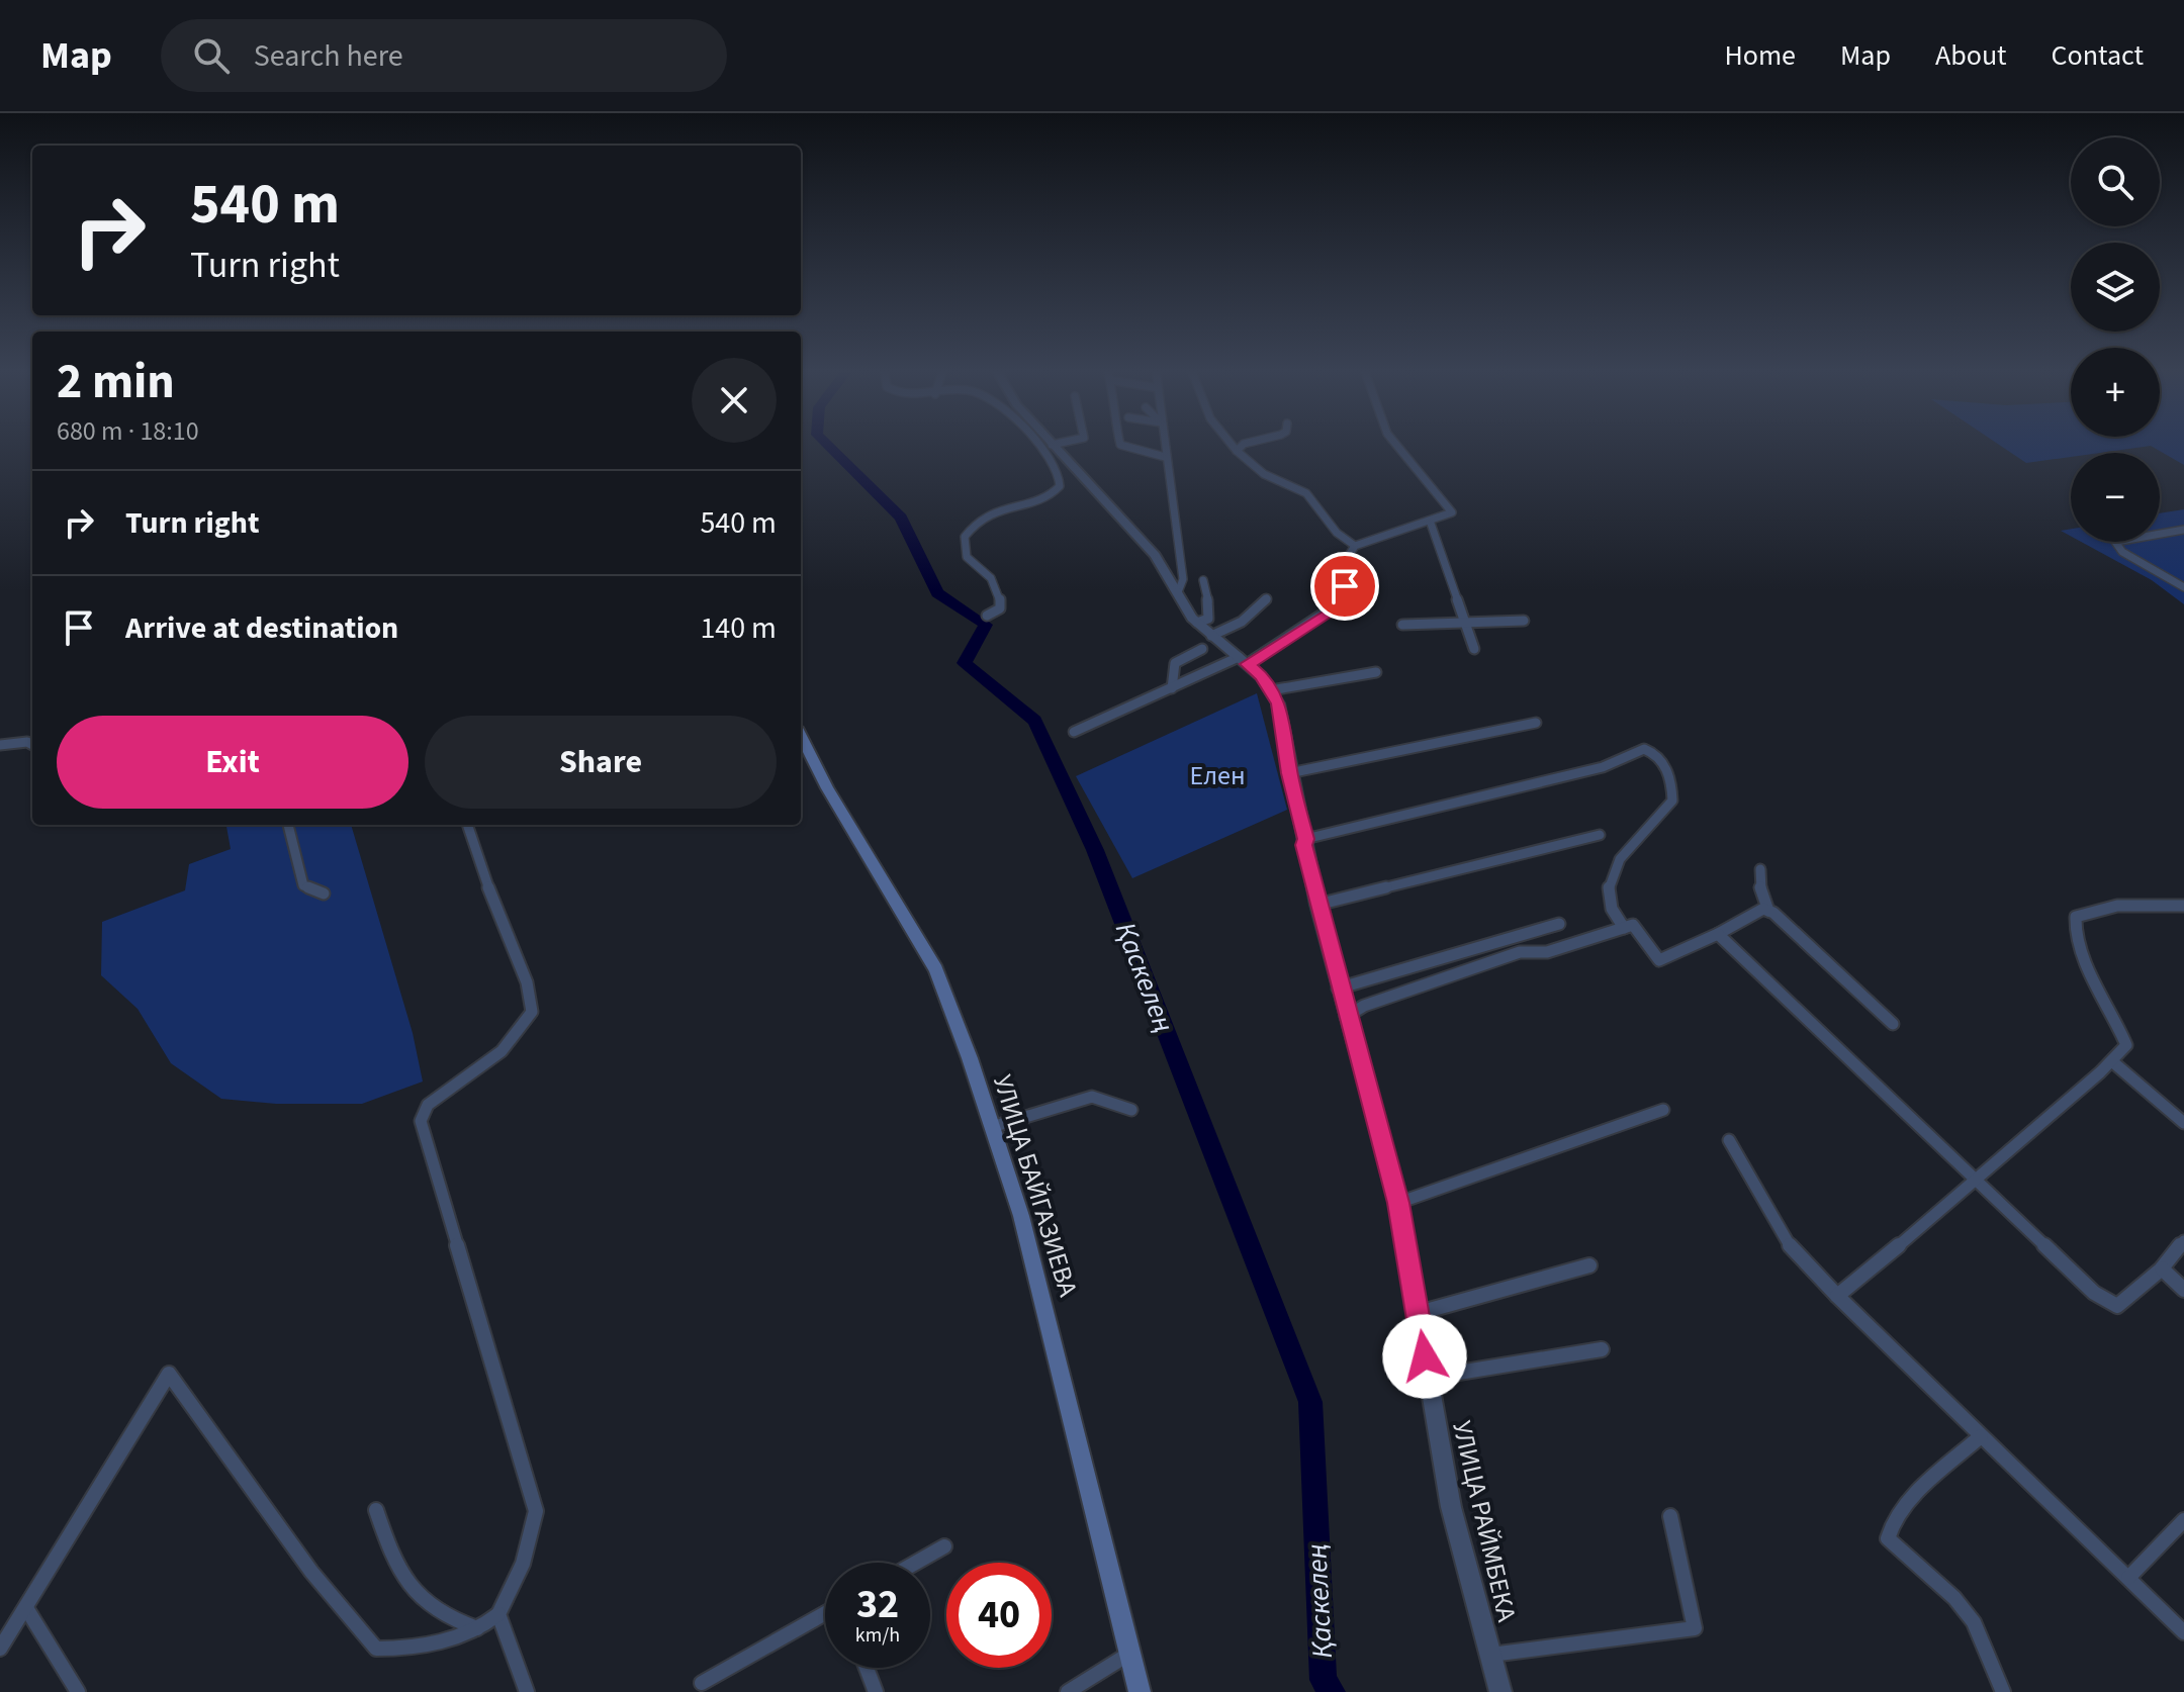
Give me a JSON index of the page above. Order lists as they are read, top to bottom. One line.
{"streets":{"main road":["УЛИЦА БАЙГАЗИЕВА"],"street":["УЛИЦА РАЙМБЕКА"]},"water":["Қаскелең"],"parks":["Елен"],"page":{"header":"Map","search":"Search here","nav":["Home","Map","About","Contact"],"map_buttons":["+","−"],"turn":["540 m","Turn right"],"heading":["2 min","680 m · 18:10"],"list":[{"name":"Turn right","value":"540 m"},{"name":"Arrive at destination","value":"140 m"}],"buttons":["Exit","Share"],"speed":"32 km/h","limit":"40"}}
